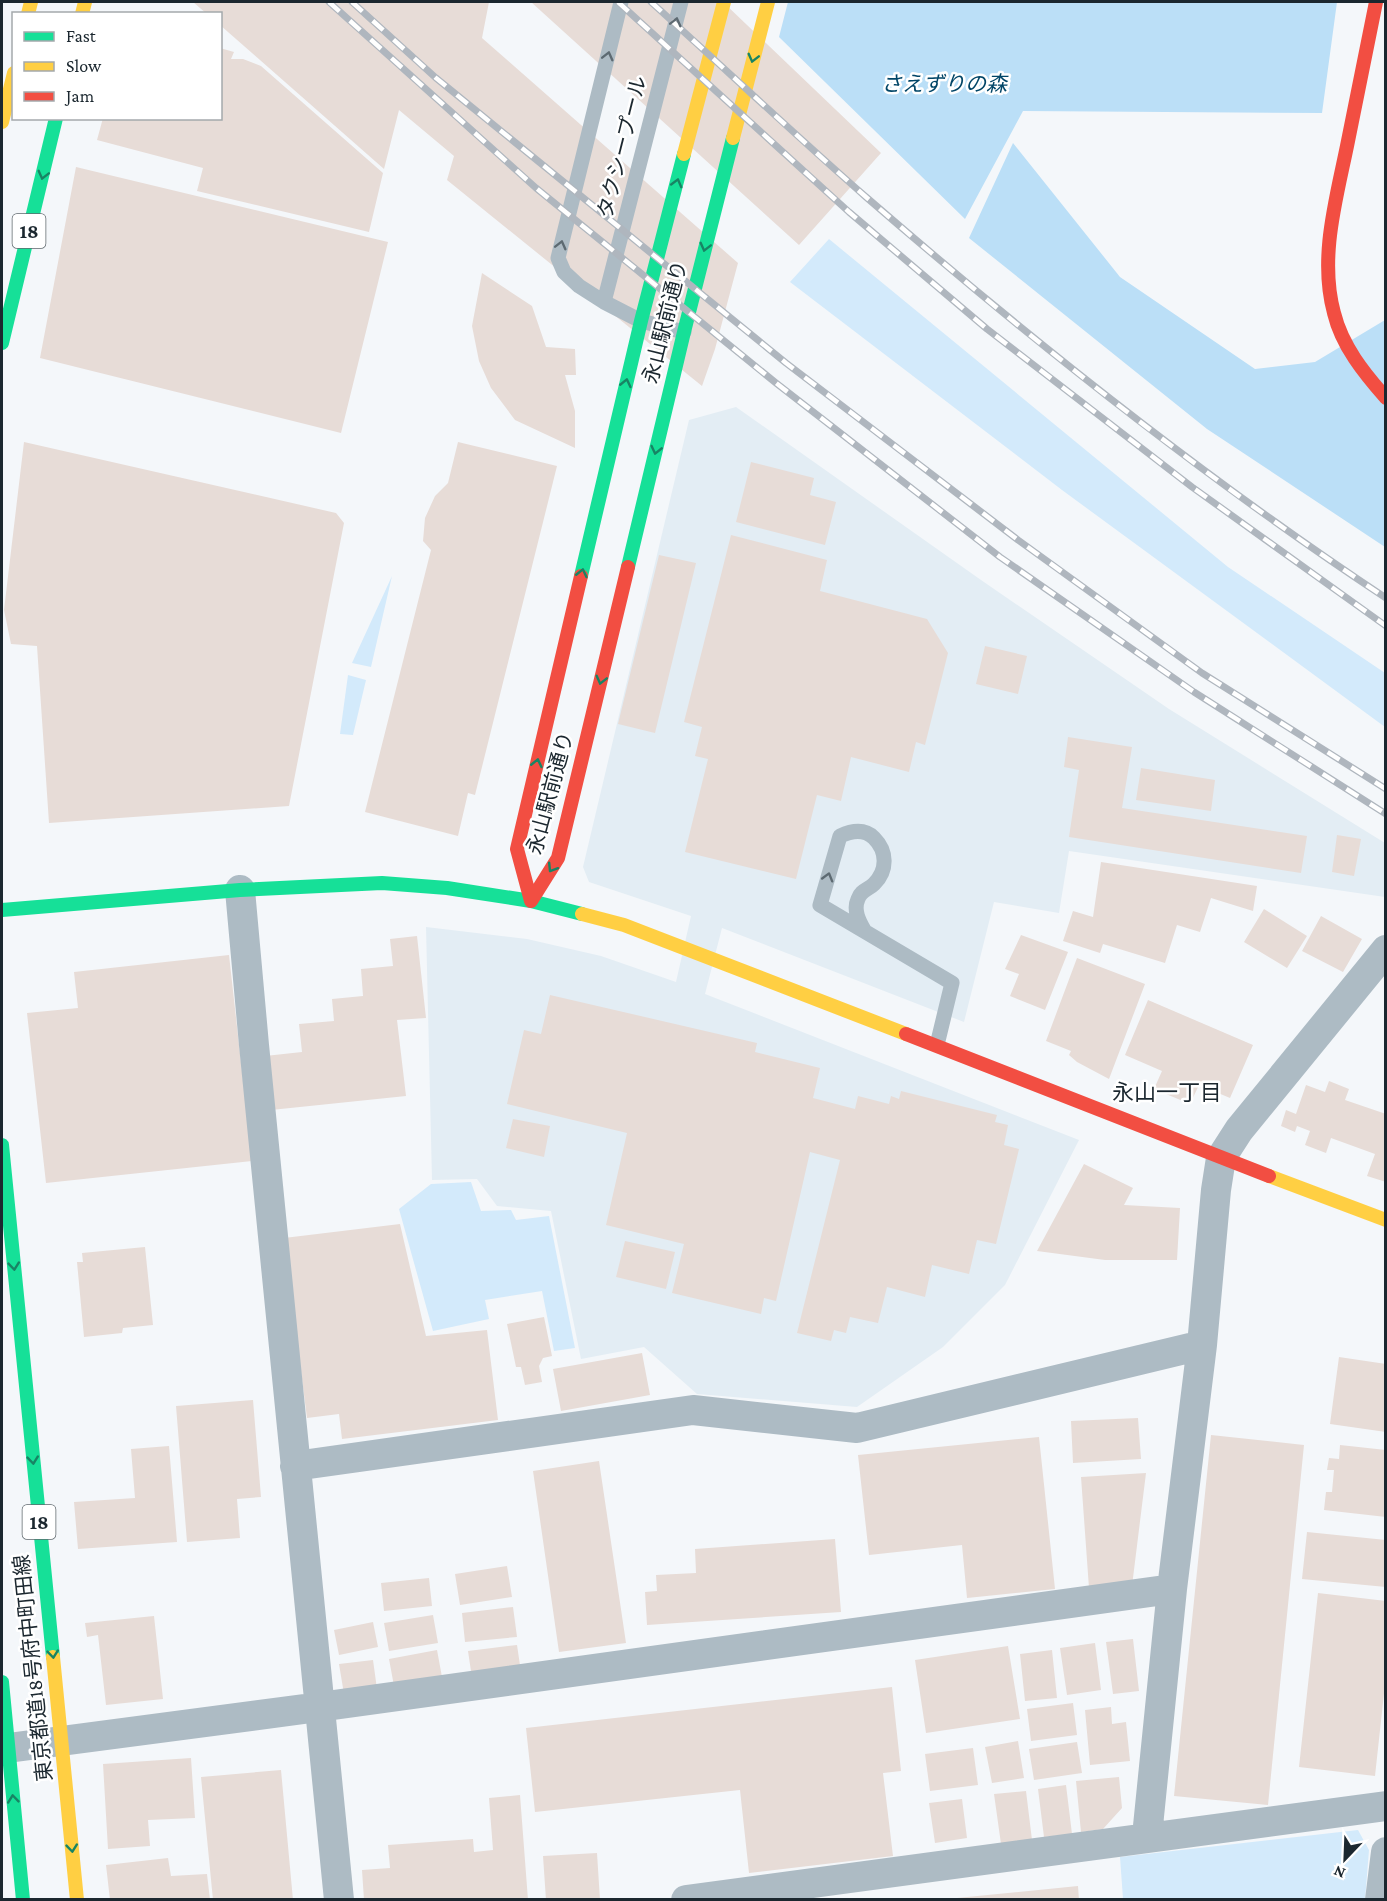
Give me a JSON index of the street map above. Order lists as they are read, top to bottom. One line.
{"streets":{"street":["18","永山駅前通り","東京都道18号府中町田線"],"lane":["タクシープール"]},"one_way":["タクシープール"],"districts":["永山一丁目"],"parks":["さえずりの森"],"legend":["Fast","Slow","Jam"],"north":"bottom left"}
